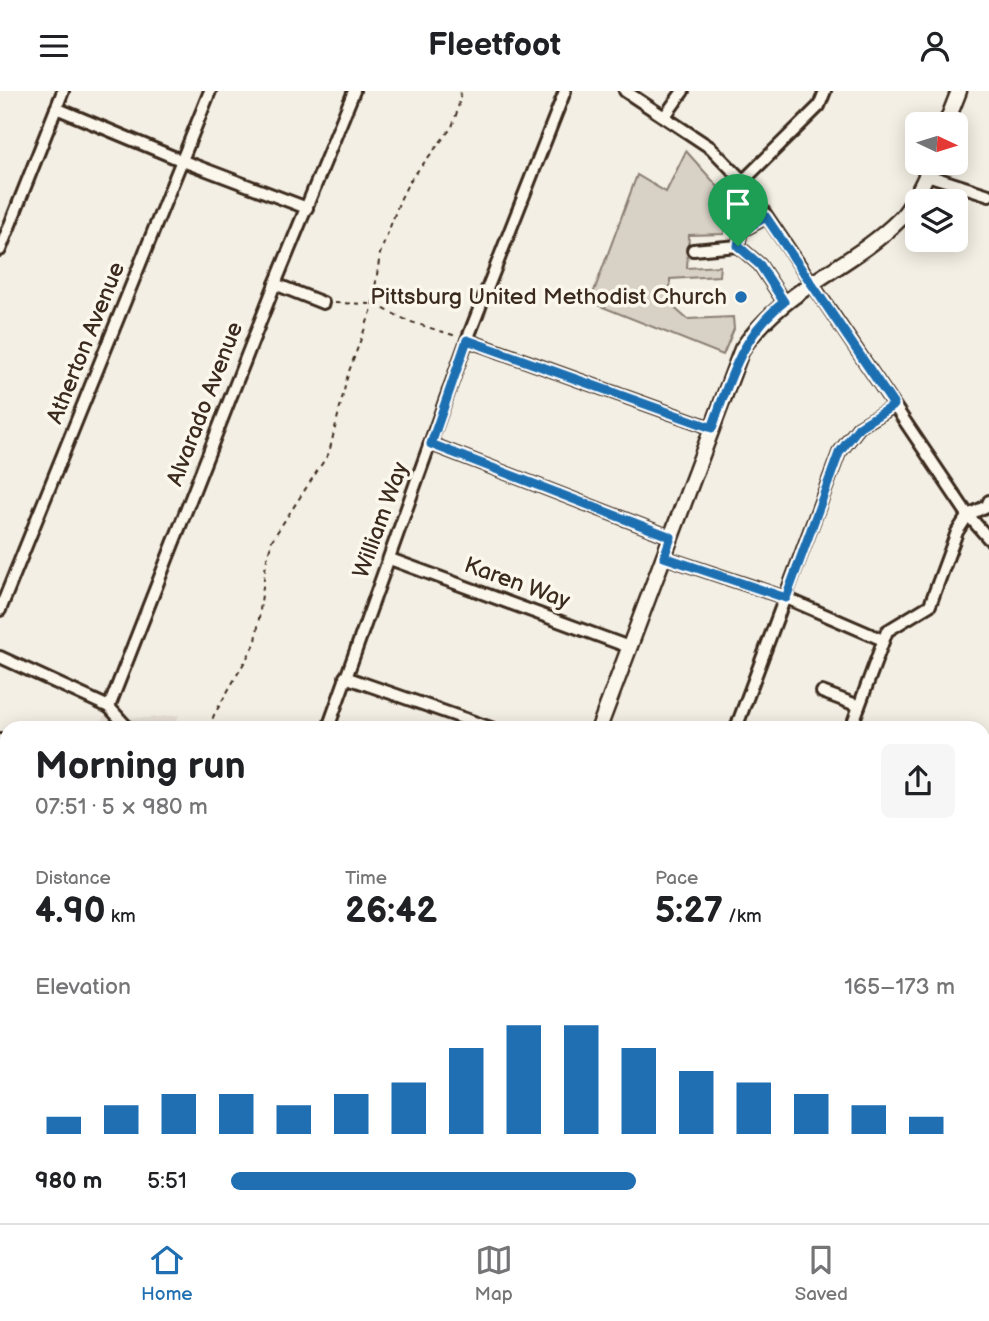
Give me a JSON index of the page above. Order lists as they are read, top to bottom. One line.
{"streets":{"street":["Atherton Avenue","Alvarado Avenue","William Way","Karen Way"]},"crossings":[["William Way","Karen Way"]],"places":["Pittsburg United Methodist Church"],"north":"right","page":{"header":"Fleetfoot","heading":["Morning run","07:51 · 5 × 980 m"],"stats":[["Distance","4.90 km"],["Time","26:42"],["Pace","5:27 /km"]],"chart":["Elevation","165–173 m"],"list":[{"name":"980 m","note":"5:51"}],"tabs":["Home","Map","Saved"]}}
